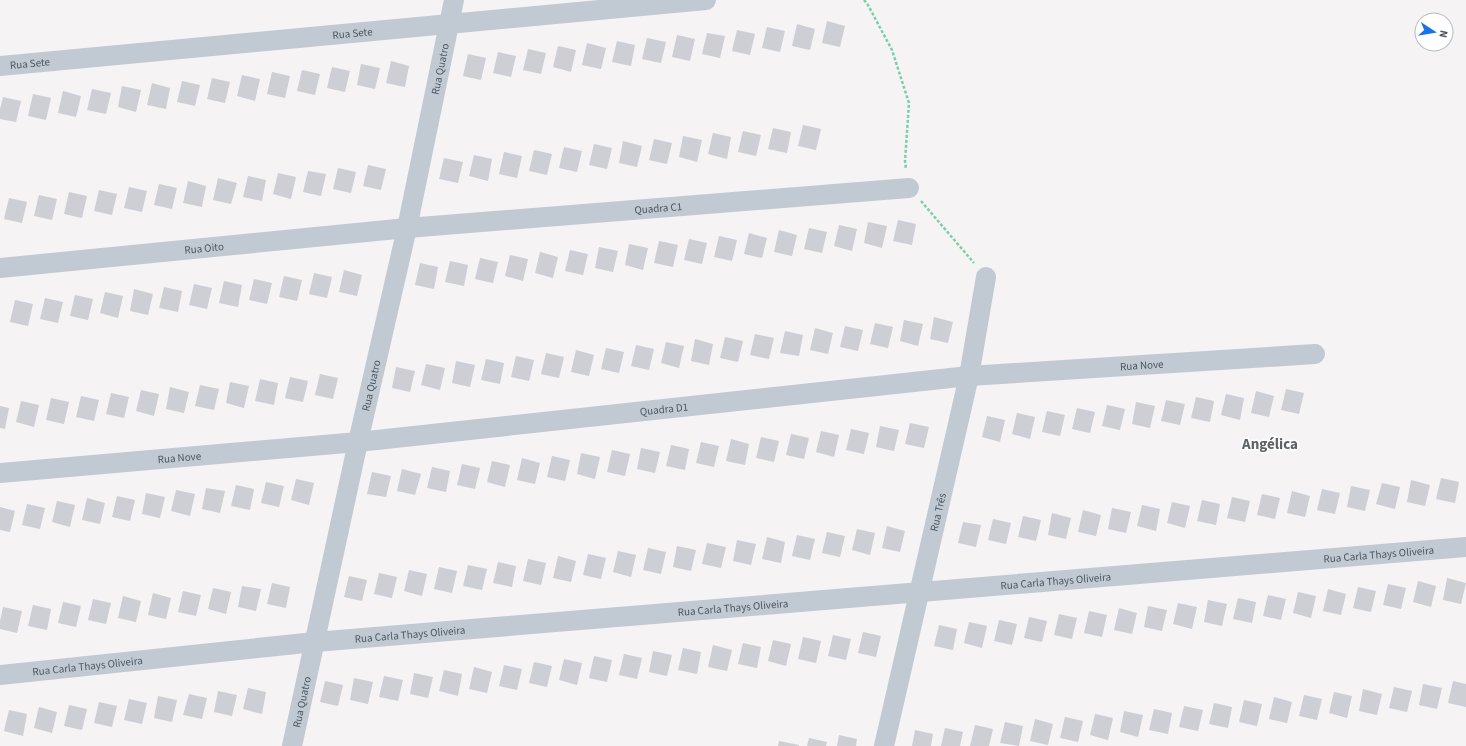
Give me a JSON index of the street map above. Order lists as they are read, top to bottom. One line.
{"streets":{"street":["Rua Sete","Rua Quatro","Quadra C1","Rua Oito","Rua Nove","Quadra D1","Rua Três","Rua Carla Thays Oliveira"]},"crossings":[["Rua Sete","Rua Quatro"],["Rua Quatro","Quadra C1"],["Rua Quatro","Rua Oito"],["Rua Quatro","Rua Nove"],["Rua Quatro","Quadra D1"],["Rua Quatro","Rua Carla Thays Oliveira"],["Quadra C1","Rua Oito"],["Rua Nove","Quadra D1"],["Rua Nove","Rua Três"],["Quadra D1","Rua Três"],["Rua Três","Rua Carla Thays Oliveira"]],"districts":["Angélica"],"north":"right"}
